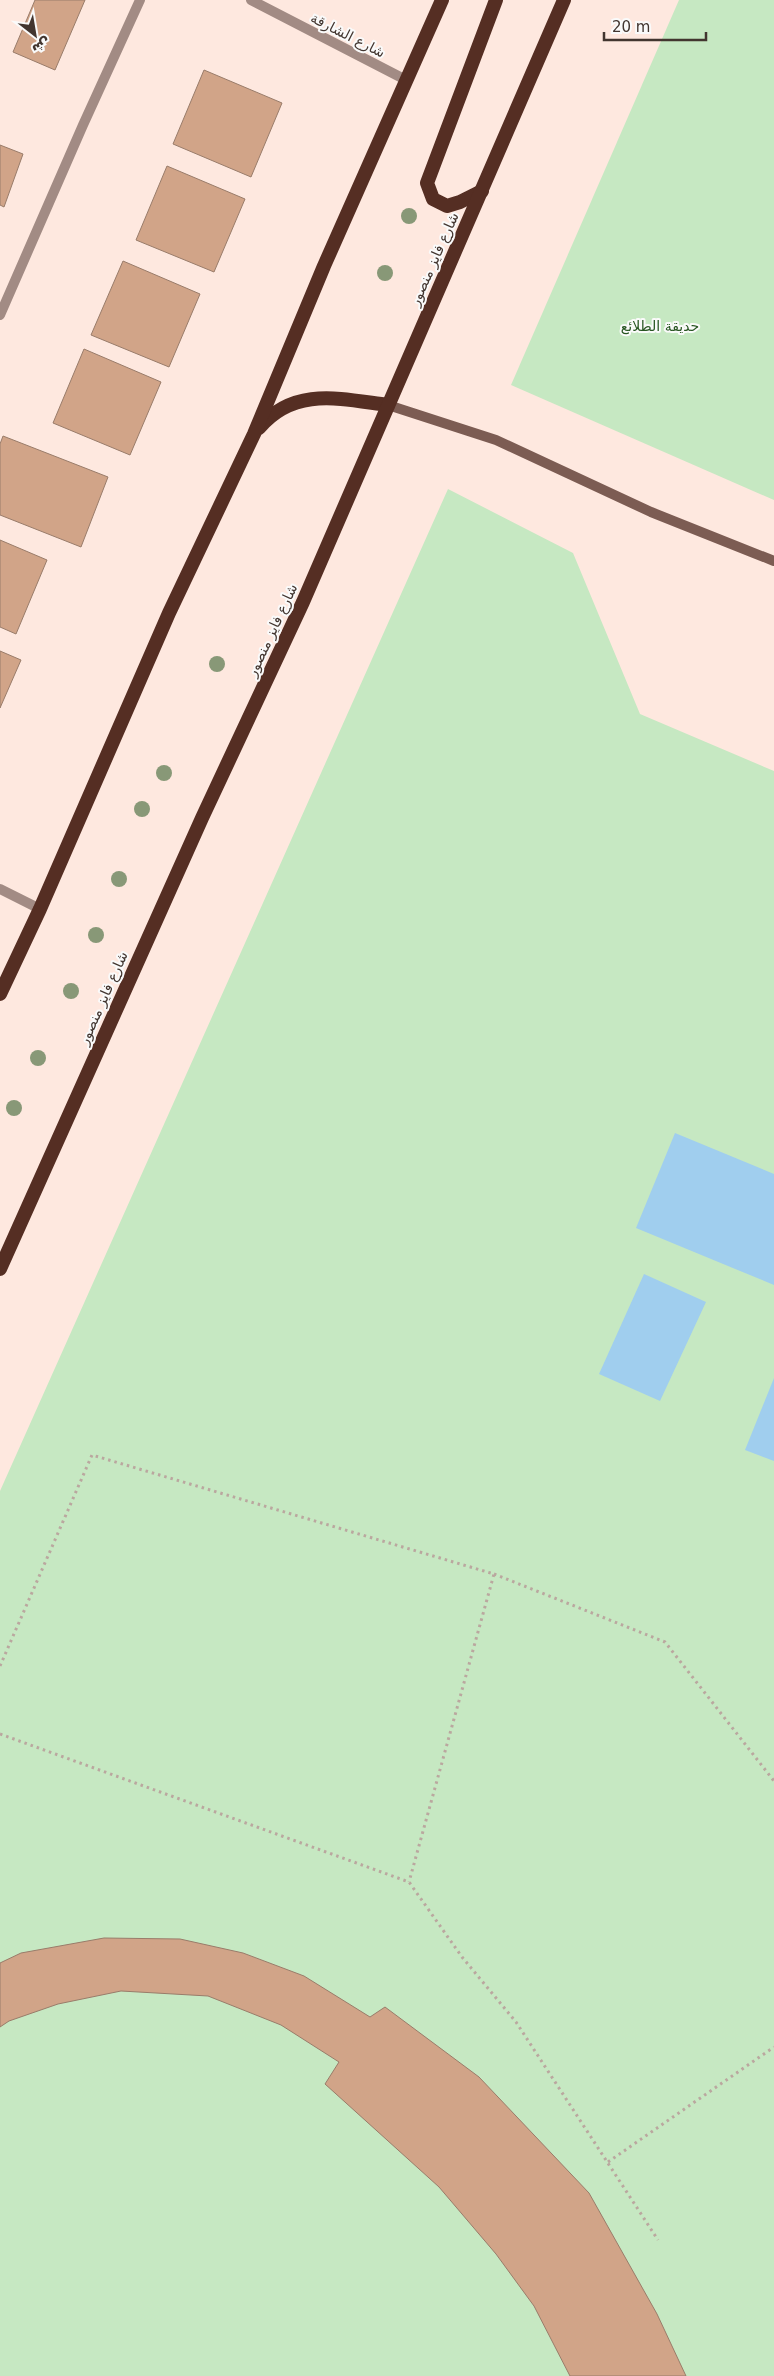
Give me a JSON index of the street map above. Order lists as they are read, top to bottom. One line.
{"streets":{"highway":["شارع فايز منصور"],"street":["شارع الشارقة"]},"parks":["حديقة الطلائع"],"scale_bar":"20 m","north":"bottom right"}
